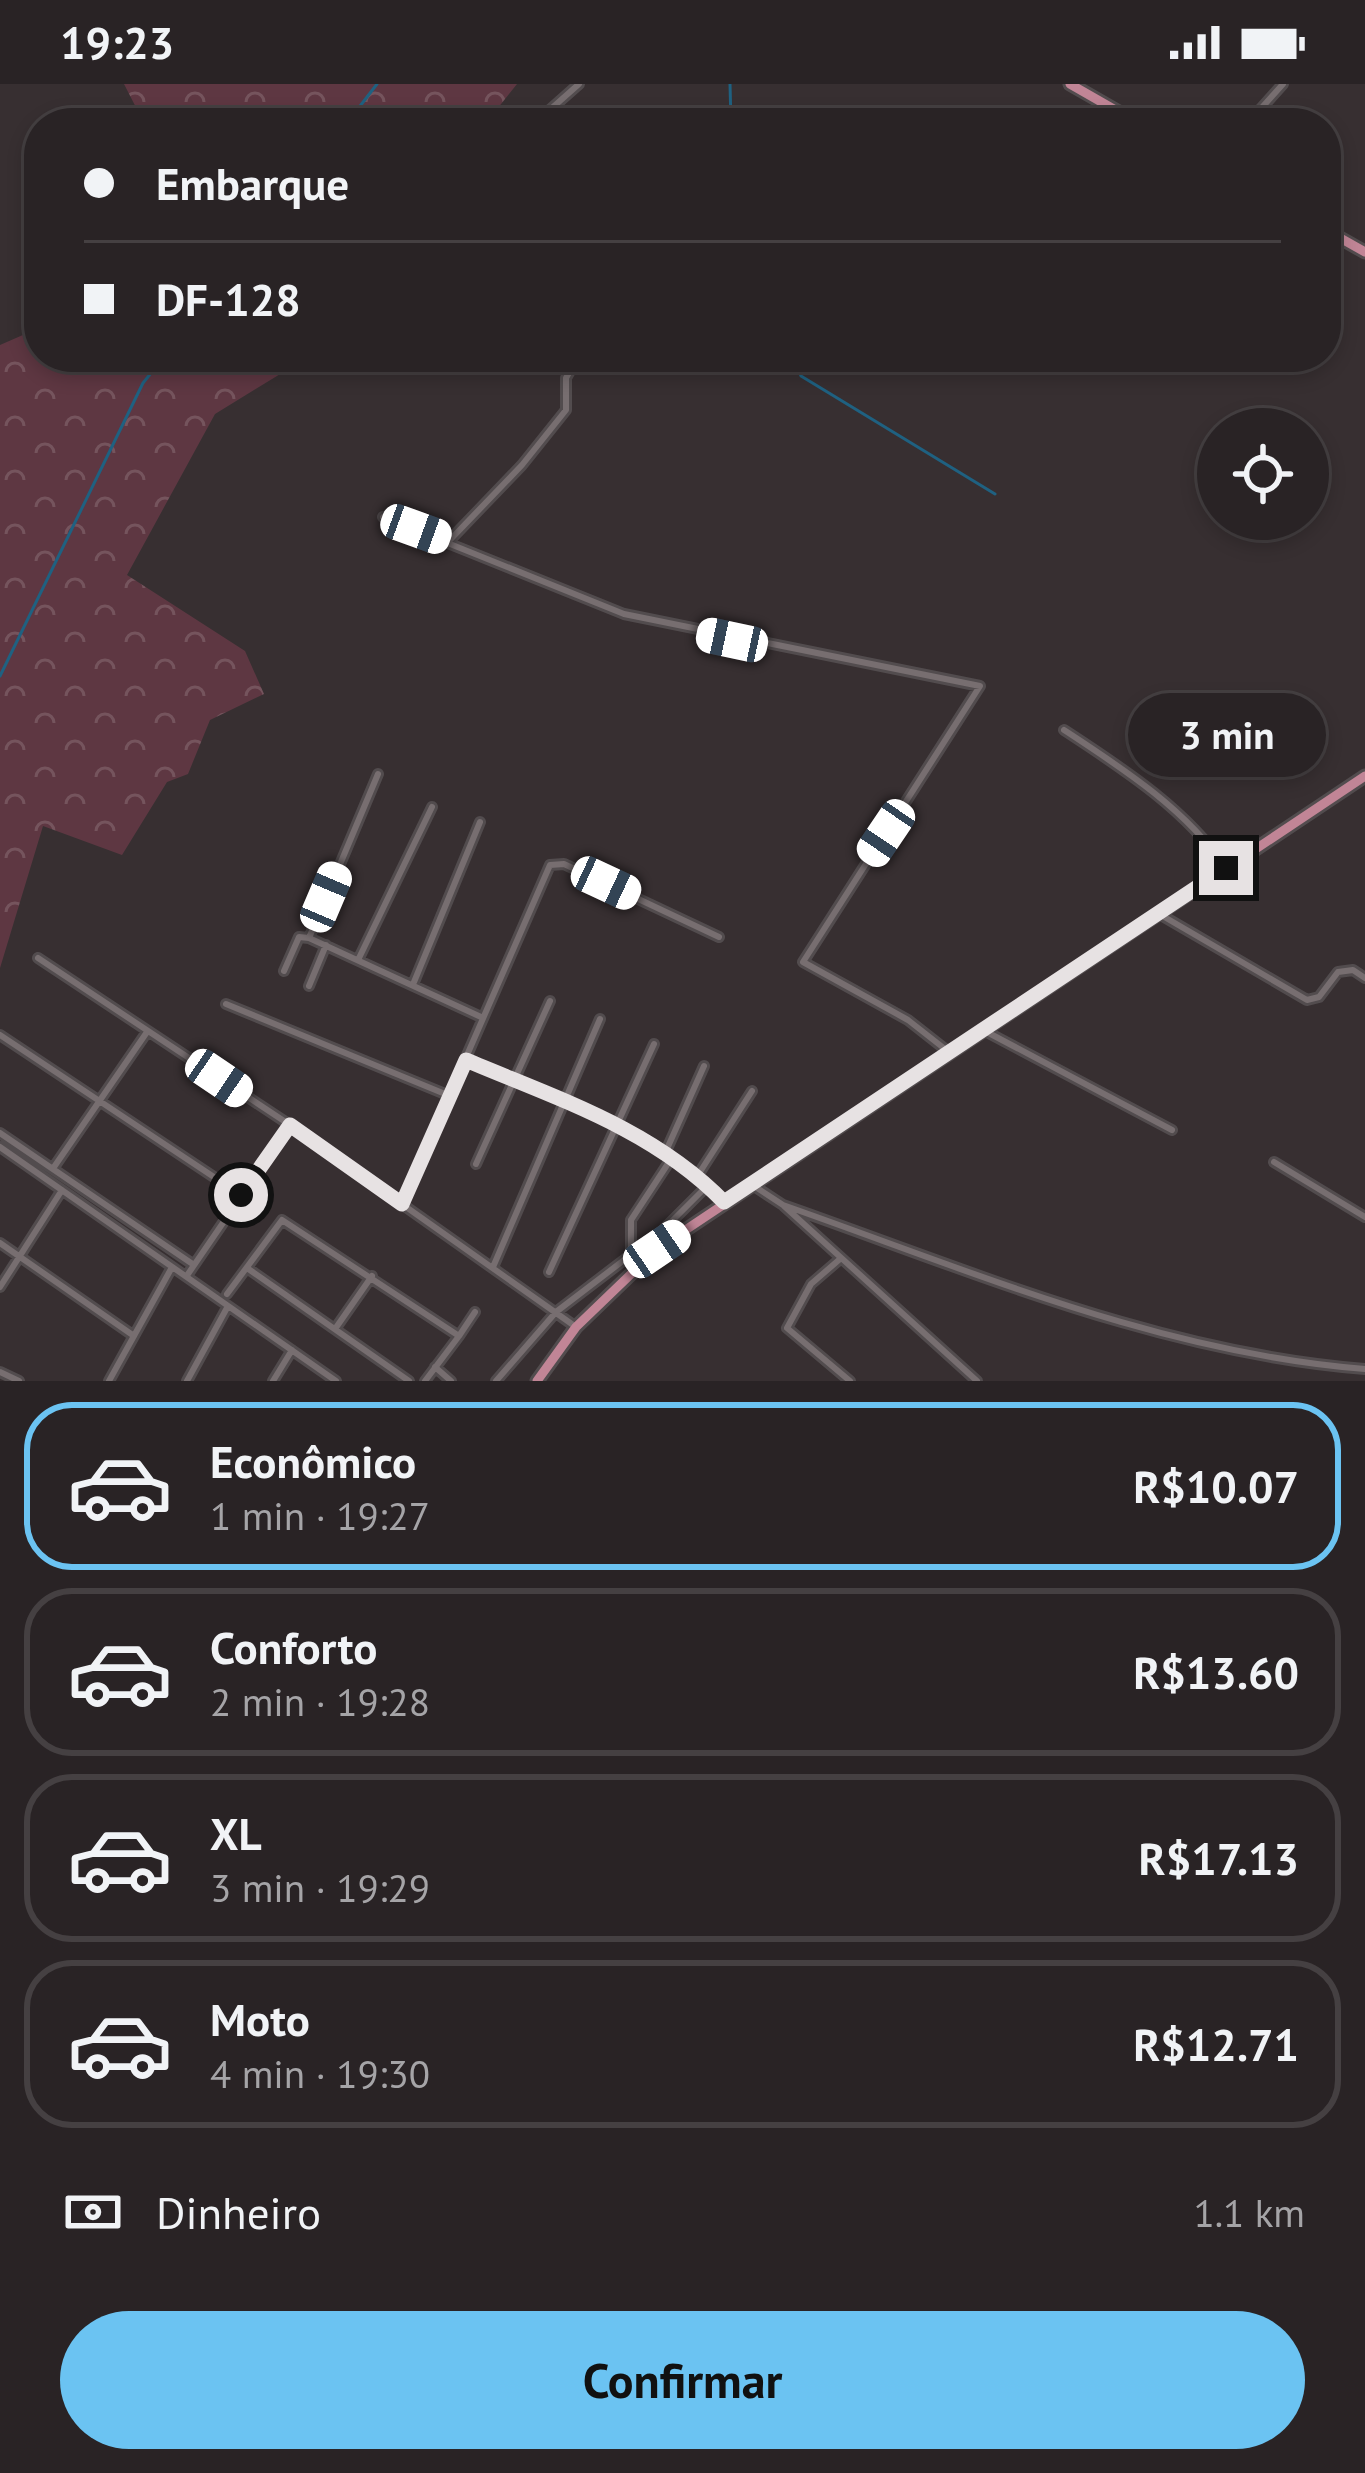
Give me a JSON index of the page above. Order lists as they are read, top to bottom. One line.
{"page":{"status":"19:23","banner":["Embarque","DF-128"],"bubble":"3 min","list":[{"name":"Econômico","note":"1 min · 19:27","value":"R$10.07"},{"name":"Conforto","note":"2 min · 19:28","value":"R$13.60"},{"name":"XL","note":"3 min · 19:29","value":"R$17.13"},{"name":"Moto","note":"4 min · 19:30","value":"R$12.71"}],"pay":["Dinheiro","1.1 km"],"buttons":"Confirmar"}}
